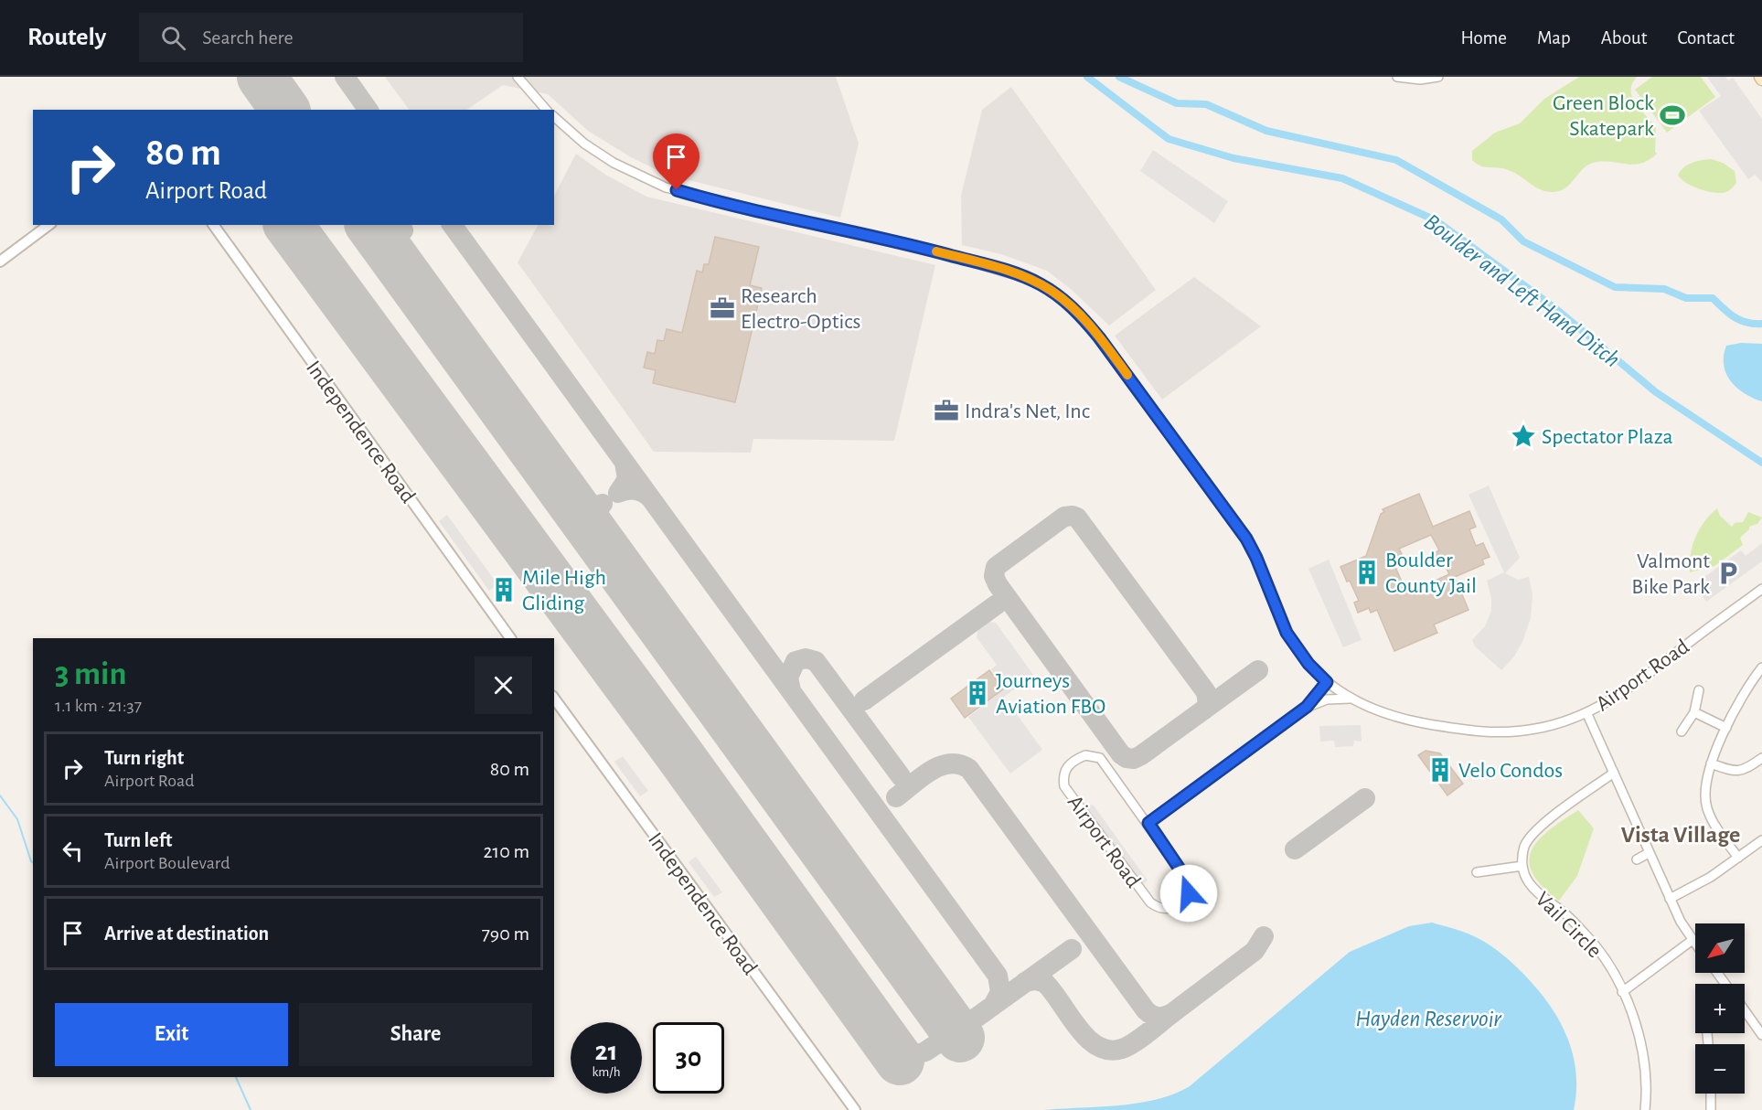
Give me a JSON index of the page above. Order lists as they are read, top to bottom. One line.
{"streets":{"street":["Independence Road","Airport Road","Vail Circle"]},"districts":["Vista Village"],"water":["Boulder and Left Hand Ditch","Hayden Reservoir"],"places":{"sports":["Green Block Skatepark"],"office":["Research Electro-Optics","Indra's Net, Inc"],"place":["Spectator Plaza"],"building":["Boulder County Jail","Mile High Gliding","Journeys Aviation FBO","Velo Condos"],"parking":["Valmont Bike Park"]},"north":"bottom left","page":{"header":"Routely","search":"Search here","nav":["Home","Map","About","Contact"],"turn":["80 m","Airport Road"],"heading":["3 min","1.1 km · 21:37"],"list":[{"name":"Turn right","note":"Airport Road","value":"80 m"},{"name":"Turn left","note":"Airport Boulevard","value":"210 m"},{"name":"Arrive at destination","value":"790 m"}],"map_buttons":["+","−"],"buttons":["Exit","Share"],"speed":"21 km/h","limit":"30"}}
